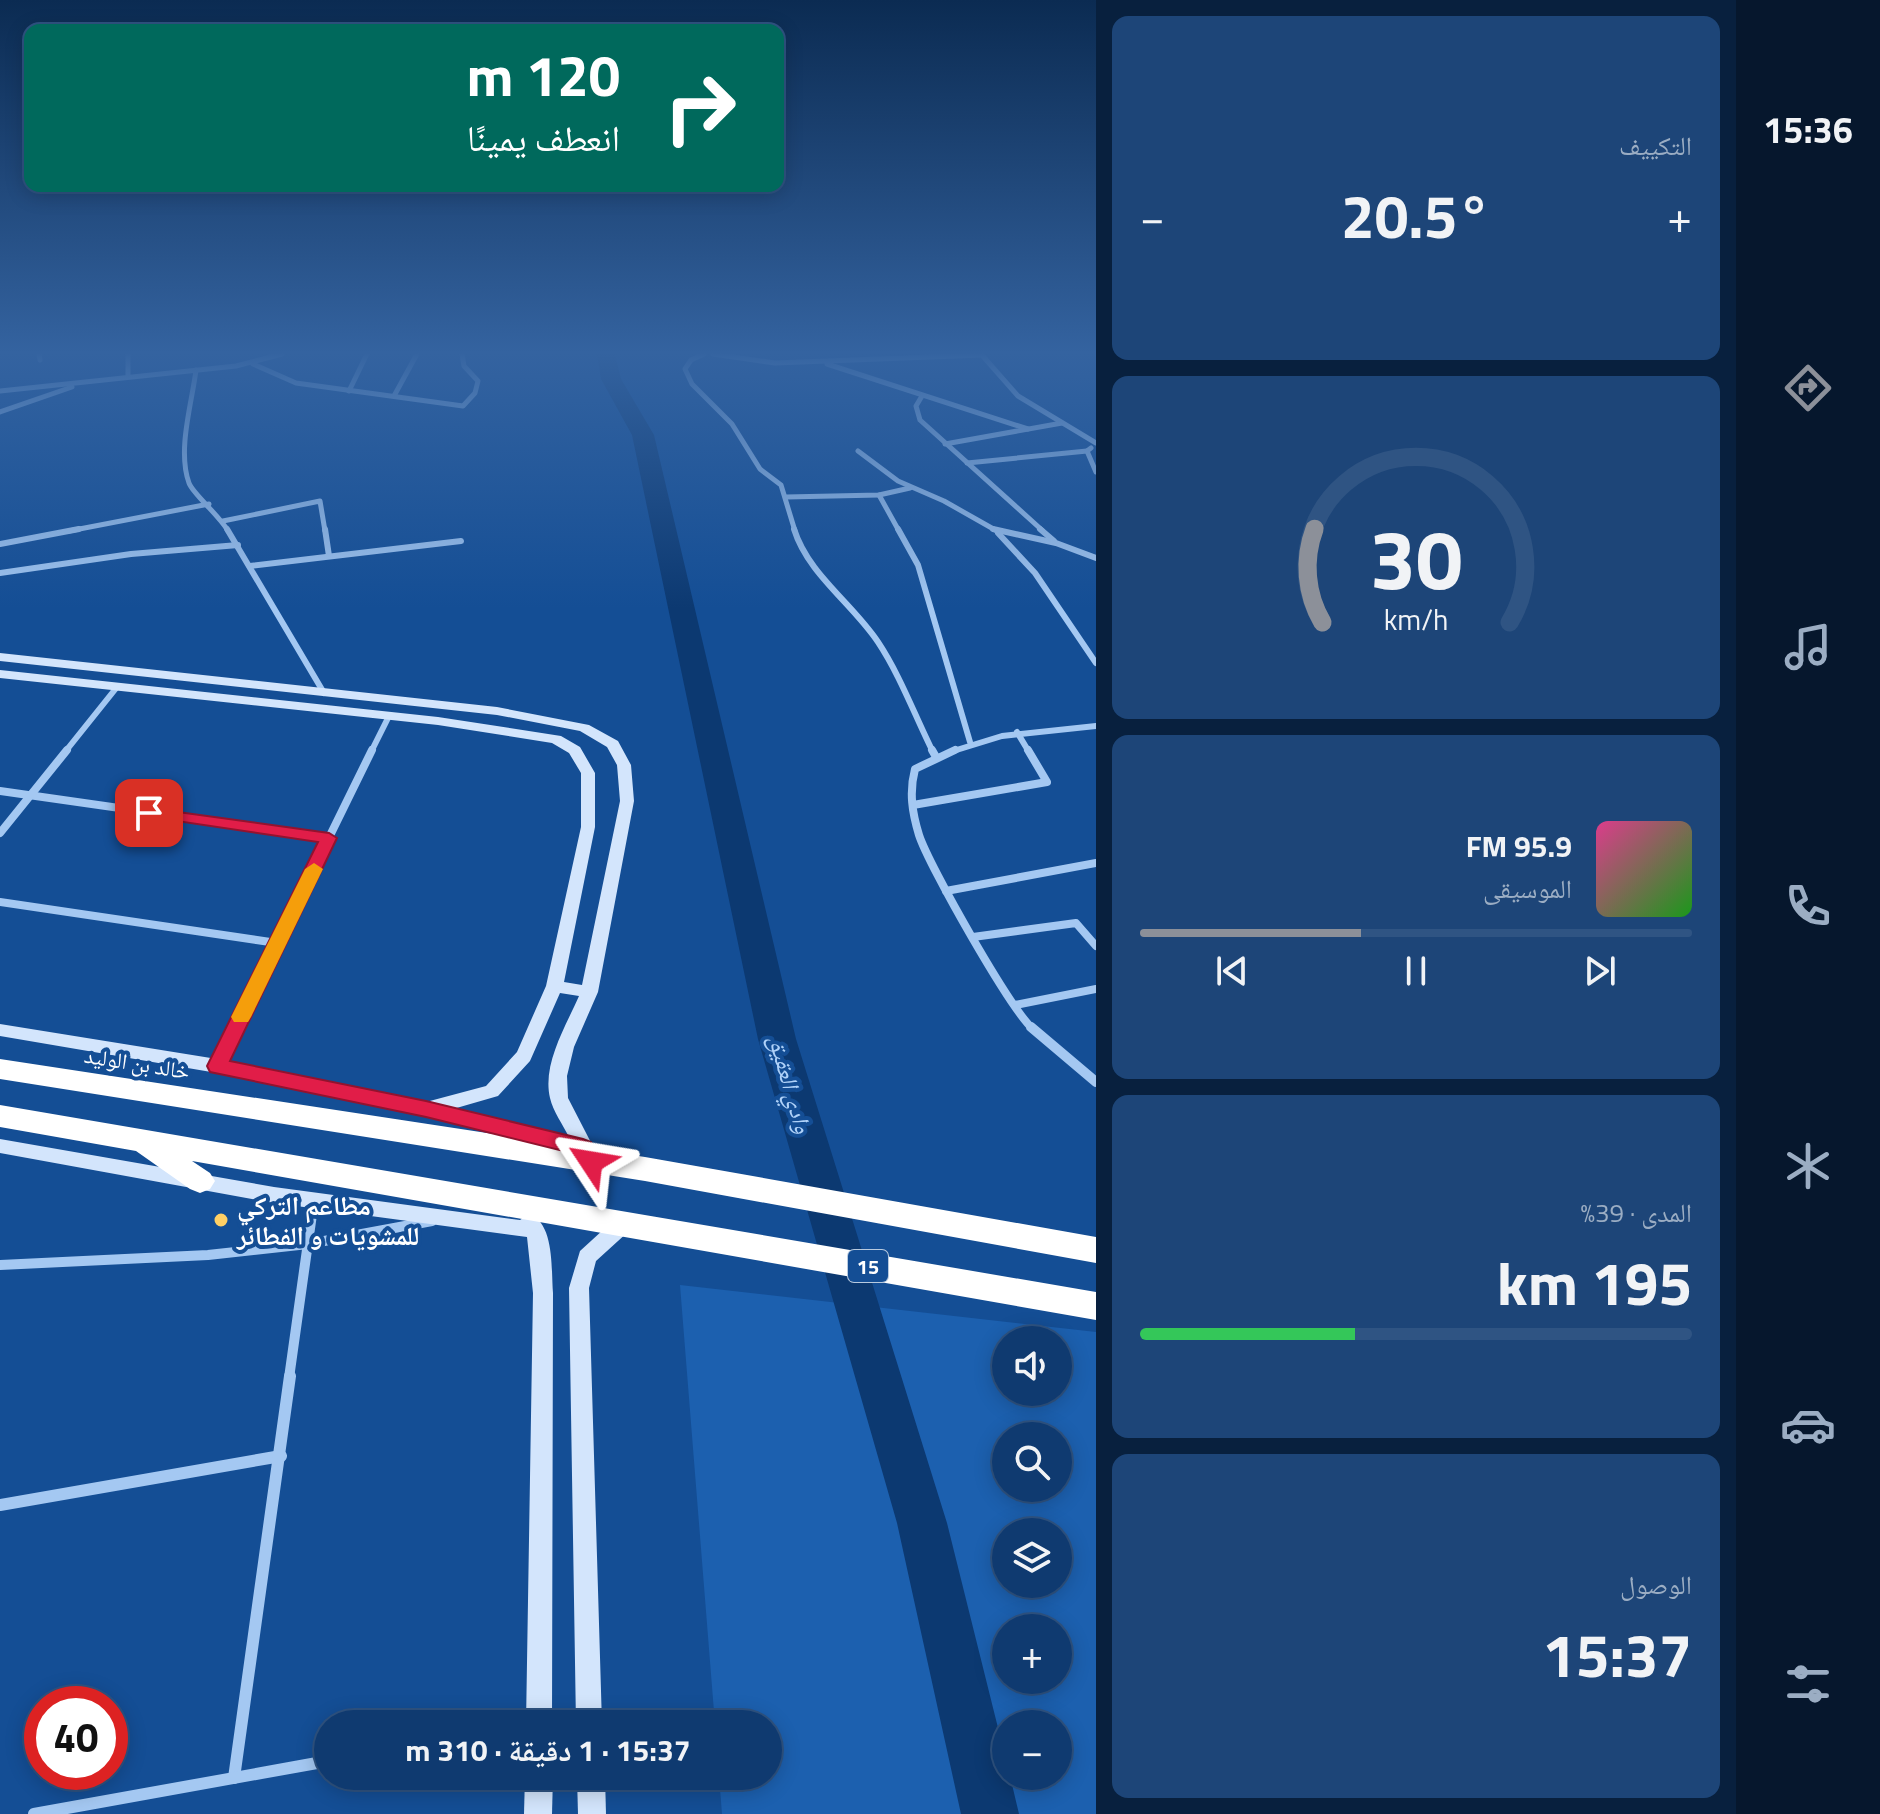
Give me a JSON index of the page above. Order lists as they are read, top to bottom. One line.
{"streets":{"highway":["خالد بن الوليد","15"]},"water":["وادي العقيق"],"places":["مطاعم التركي للمشويات و الفطائر"],"page":{"tabs":"15:36","tile":["التكييف",["المدى · 39%","195 km"],["الوصول","15:37"]],"turn":["120 m","انعطف يمينًا"],"heat":["−","20.5°","+"],"song":["95.9 FM","الموسيقى"],"map_buttons":["+","−"],"limit":"40","trip":"15:37 · 1 دقيقة · 310 m","gauge":["30","km/h"]}}
